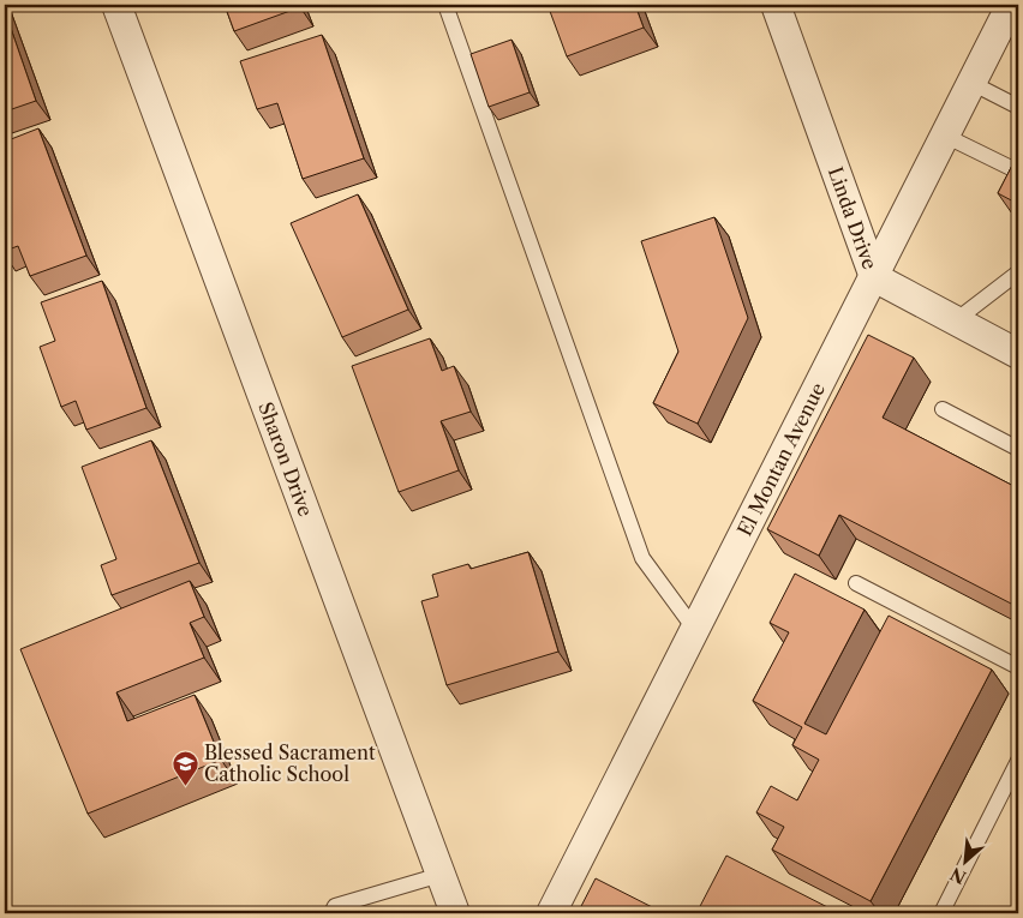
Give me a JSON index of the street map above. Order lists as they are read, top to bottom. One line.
{"streets":{"street":["Linda Drive","Sharon Drive","El Montan Avenue"]},"crossings":[["Linda Drive","El Montan Avenue"]],"places":{"school or university":["Blessed Sacrament Catholic School"]},"north":"bottom left"}
